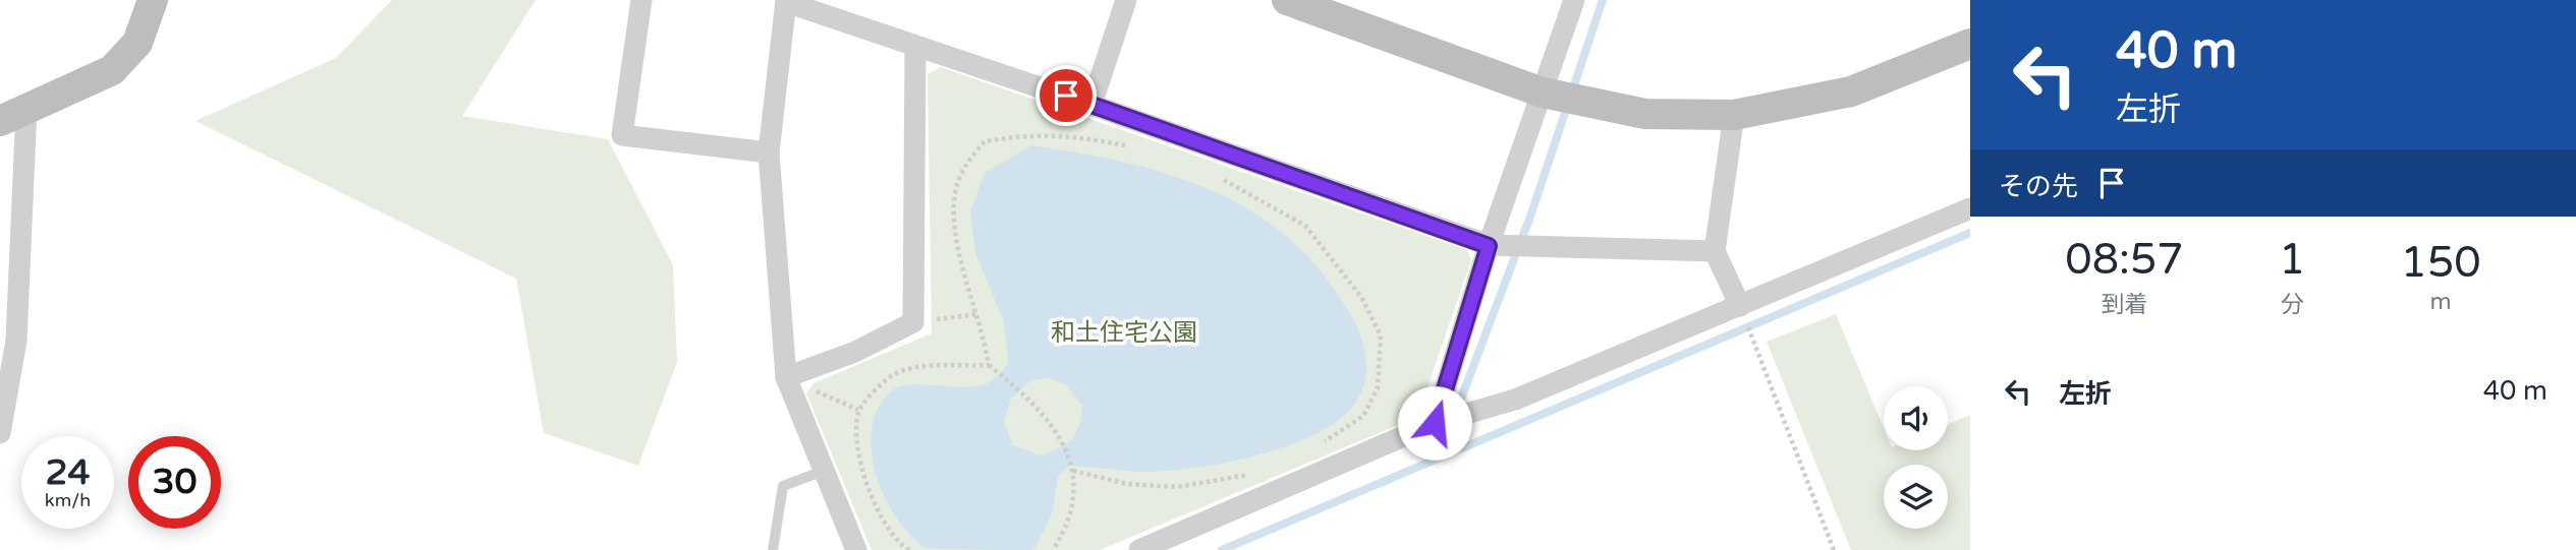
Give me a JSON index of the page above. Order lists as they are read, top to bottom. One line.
{"parks":["和土住宅公園"],"page":{"turn":["40 m","左折"],"then":"その先","eta":["08:57","到着","1","分","150","m"],"list":[{"name":"左折","value":"40 m"}],"speed":"24 km/h","limit":"30"}}
